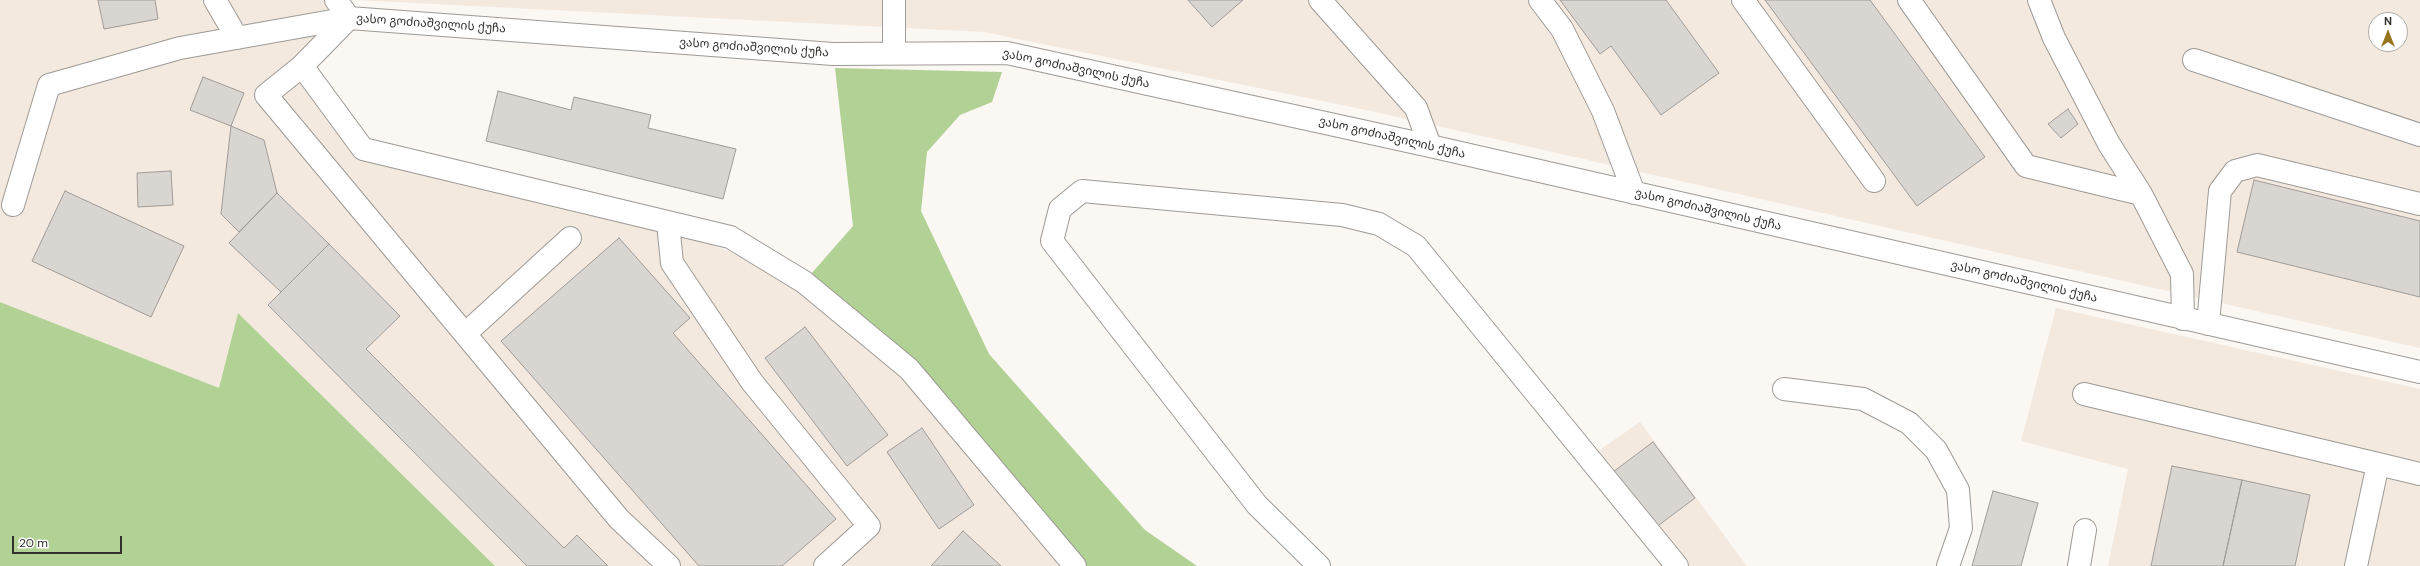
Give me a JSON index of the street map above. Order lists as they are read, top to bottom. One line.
{"streets":{"street":["ვასო გოძიაშვილის ქუჩა"]},"scale_bar":"20 m","north":"top"}
